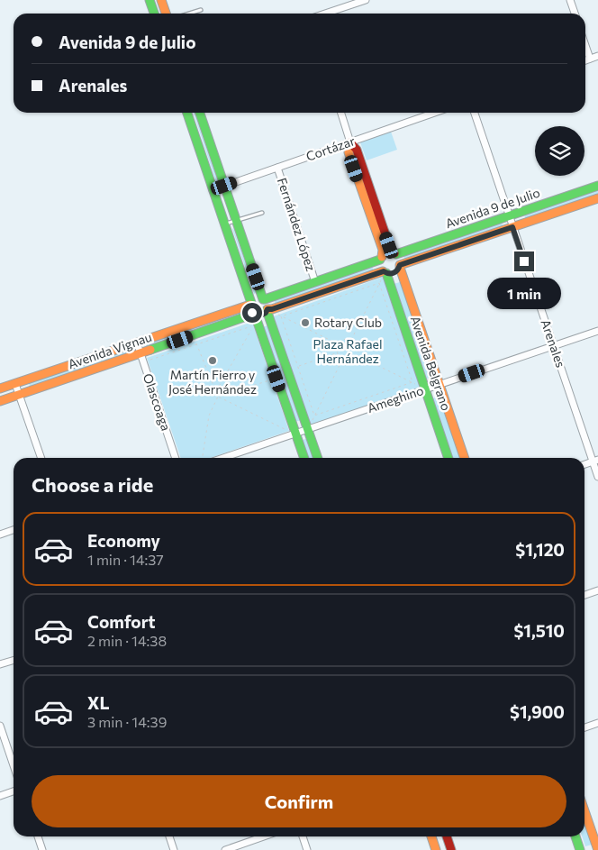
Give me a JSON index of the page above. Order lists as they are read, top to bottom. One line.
{"streets":{"main road":["Avenida 9 de Julio","Avenida Vignau","Avenida Belgrano"],"street":["Cortázar","Fernández López","Arenales","Ameghino","Olascoaga"]},"crossings":[["Cortázar","Fernández López"],["Avenida 9 de Julio","Arenales"],["Avenida 9 de Julio","Avenida Belgrano"],["Arenales","Ameghino"],["Avenida Vignau","Olascoaga"],["Avenida Belgrano","Ameghino"]],"parks":["Plaza Rafael Hernández"],"places":["Rotary Club","Martín Fierro y José Hernández"],"page":{"banner":["Avenida 9 de Julio","Arenales"],"bubble":"1 min","heading":"Choose a ride","list":[{"name":"Economy","note":"1 min · 14:37","value":"$1,120"},{"name":"Comfort","note":"2 min · 14:38","value":"$1,510"},{"name":"XL","note":"3 min · 14:39","value":"$1,900"}],"buttons":"Confirm"}}
